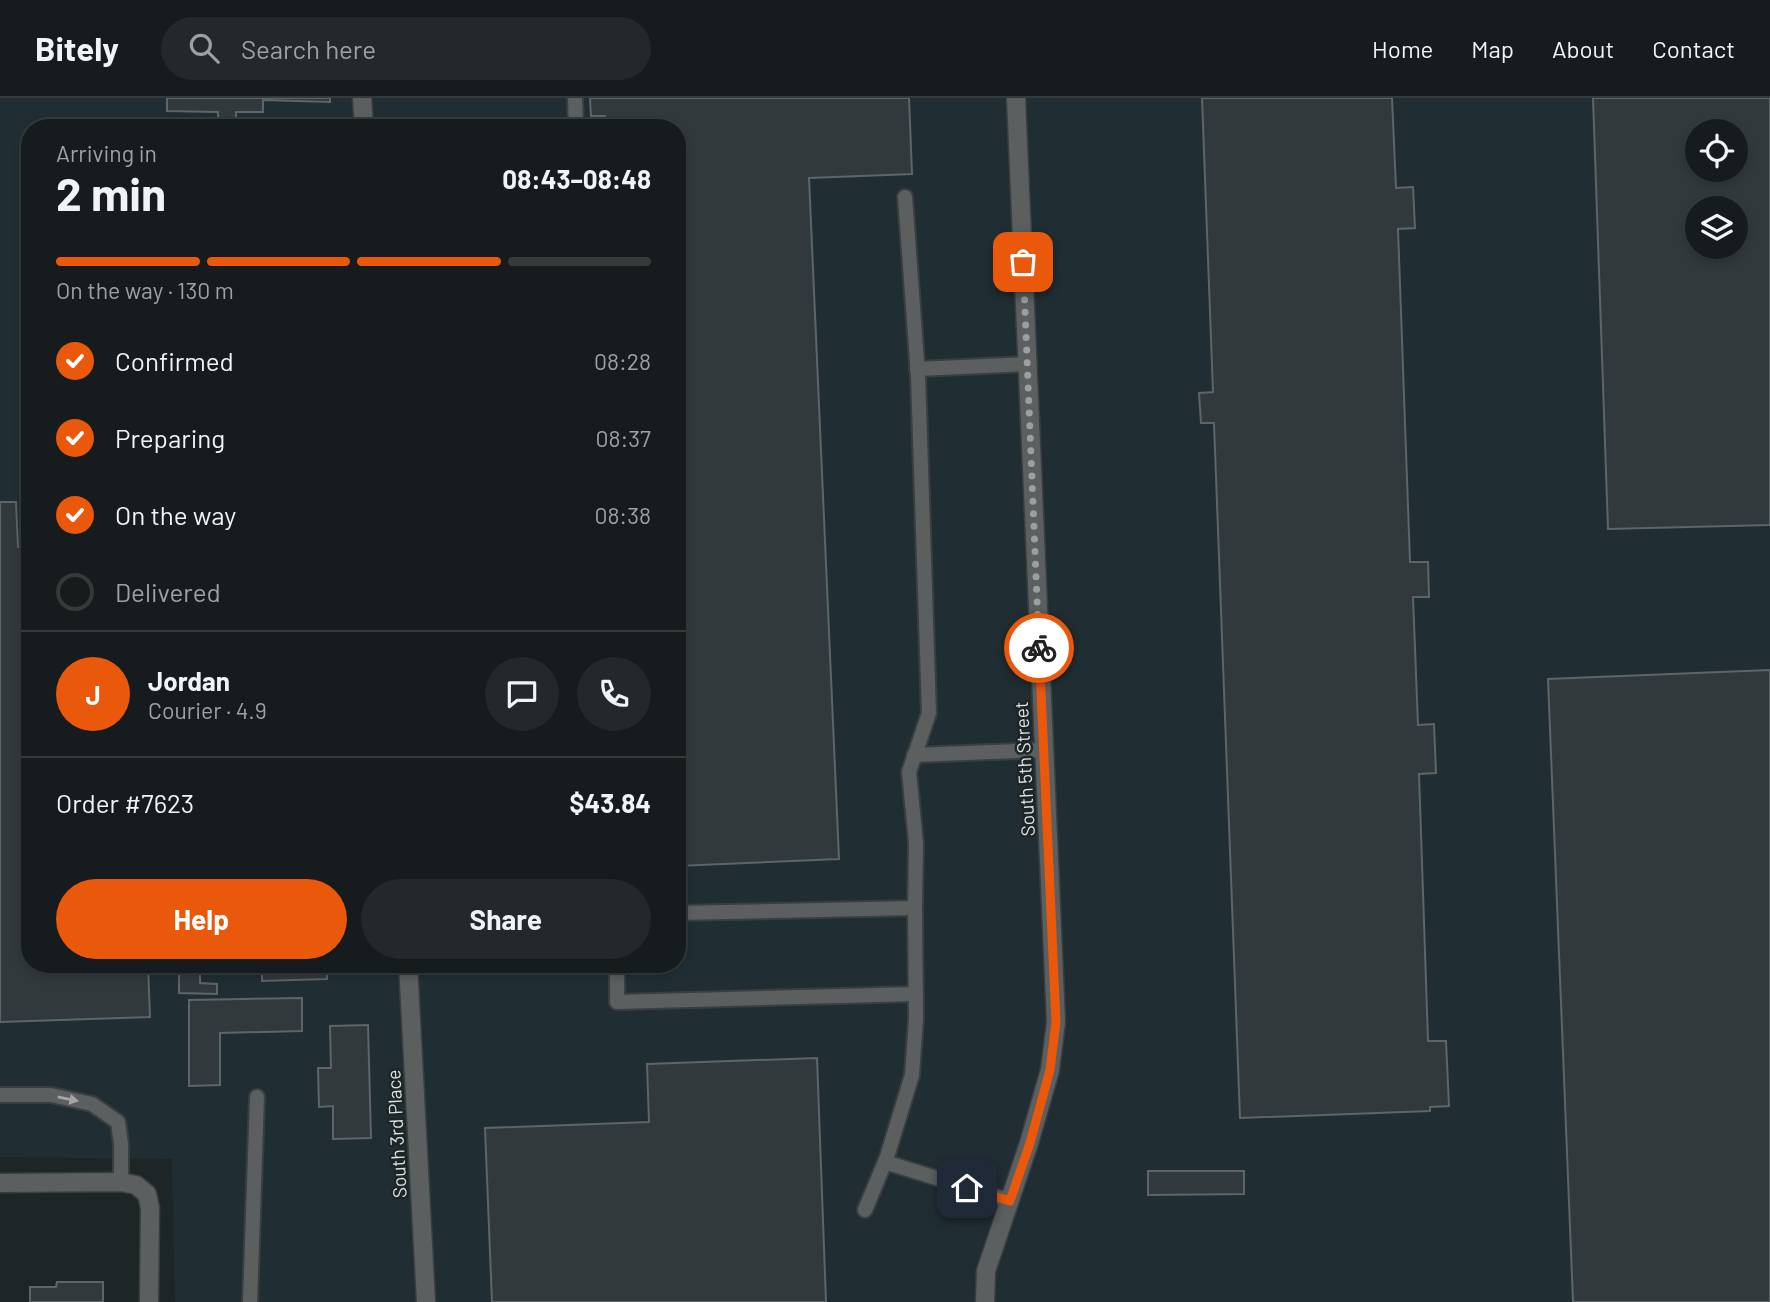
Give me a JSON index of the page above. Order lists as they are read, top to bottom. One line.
{"streets":{"street":["South 5th Street","South 3rd Place"]},"page":{"header":"Bitely","search":"Search here","nav":["Home","Map","About","Contact"],"heading":["2 min","Arriving in","08:43–08:48"],"panel":["Jordan","Courier · 4.9","Order #7623","$43.84"],"bar":"On the way · 130 m","list":[["Confirmed","08:28"],["Preparing","08:37"],["On the way","08:38"],"Delivered"],"round":"J","buttons":["Help","Share"]}}
